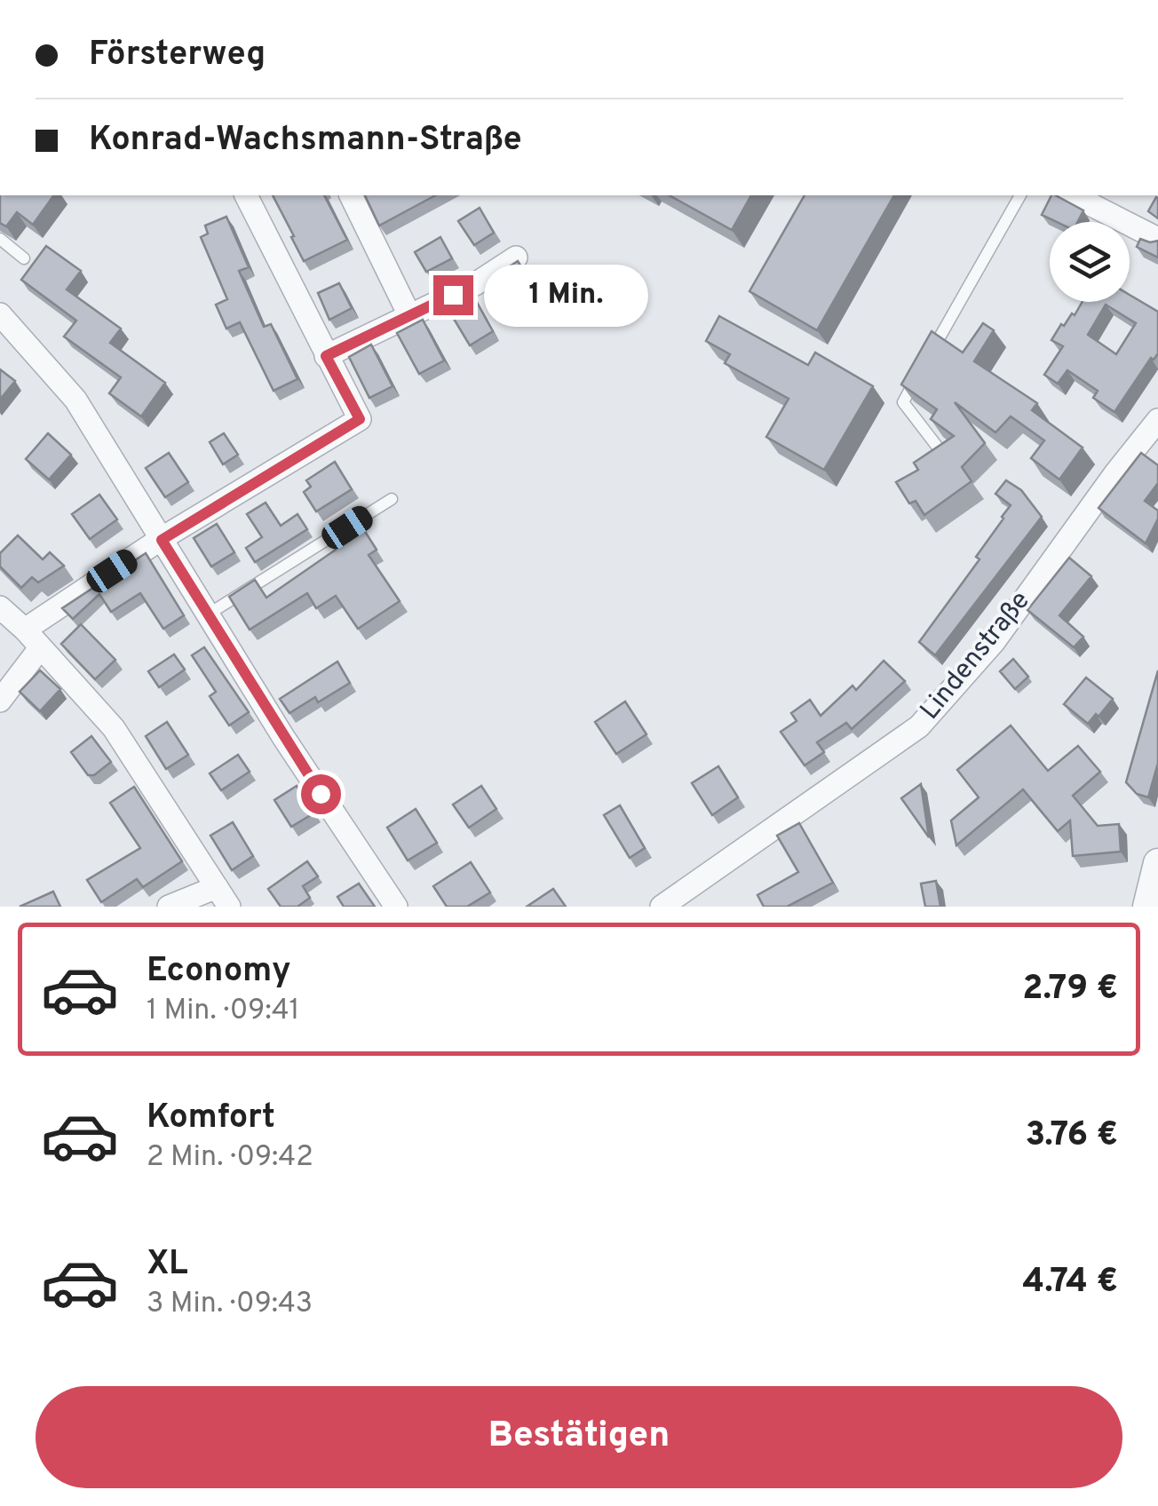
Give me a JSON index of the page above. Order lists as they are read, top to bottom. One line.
{"streets":{"street":["Lindenstraße"]},"page":{"banner":["Försterweg","Konrad-Wachsmann-Straße"],"bubble":"1 Min.","list":[{"name":"Economy","note":"1 Min. · 09:41","value":"2.79 €"},{"name":"Komfort","note":"2 Min. · 09:42","value":"3.76 €"},{"name":"XL","note":"3 Min. · 09:43","value":"4.74 €"}],"buttons":"Bestätigen"}}
